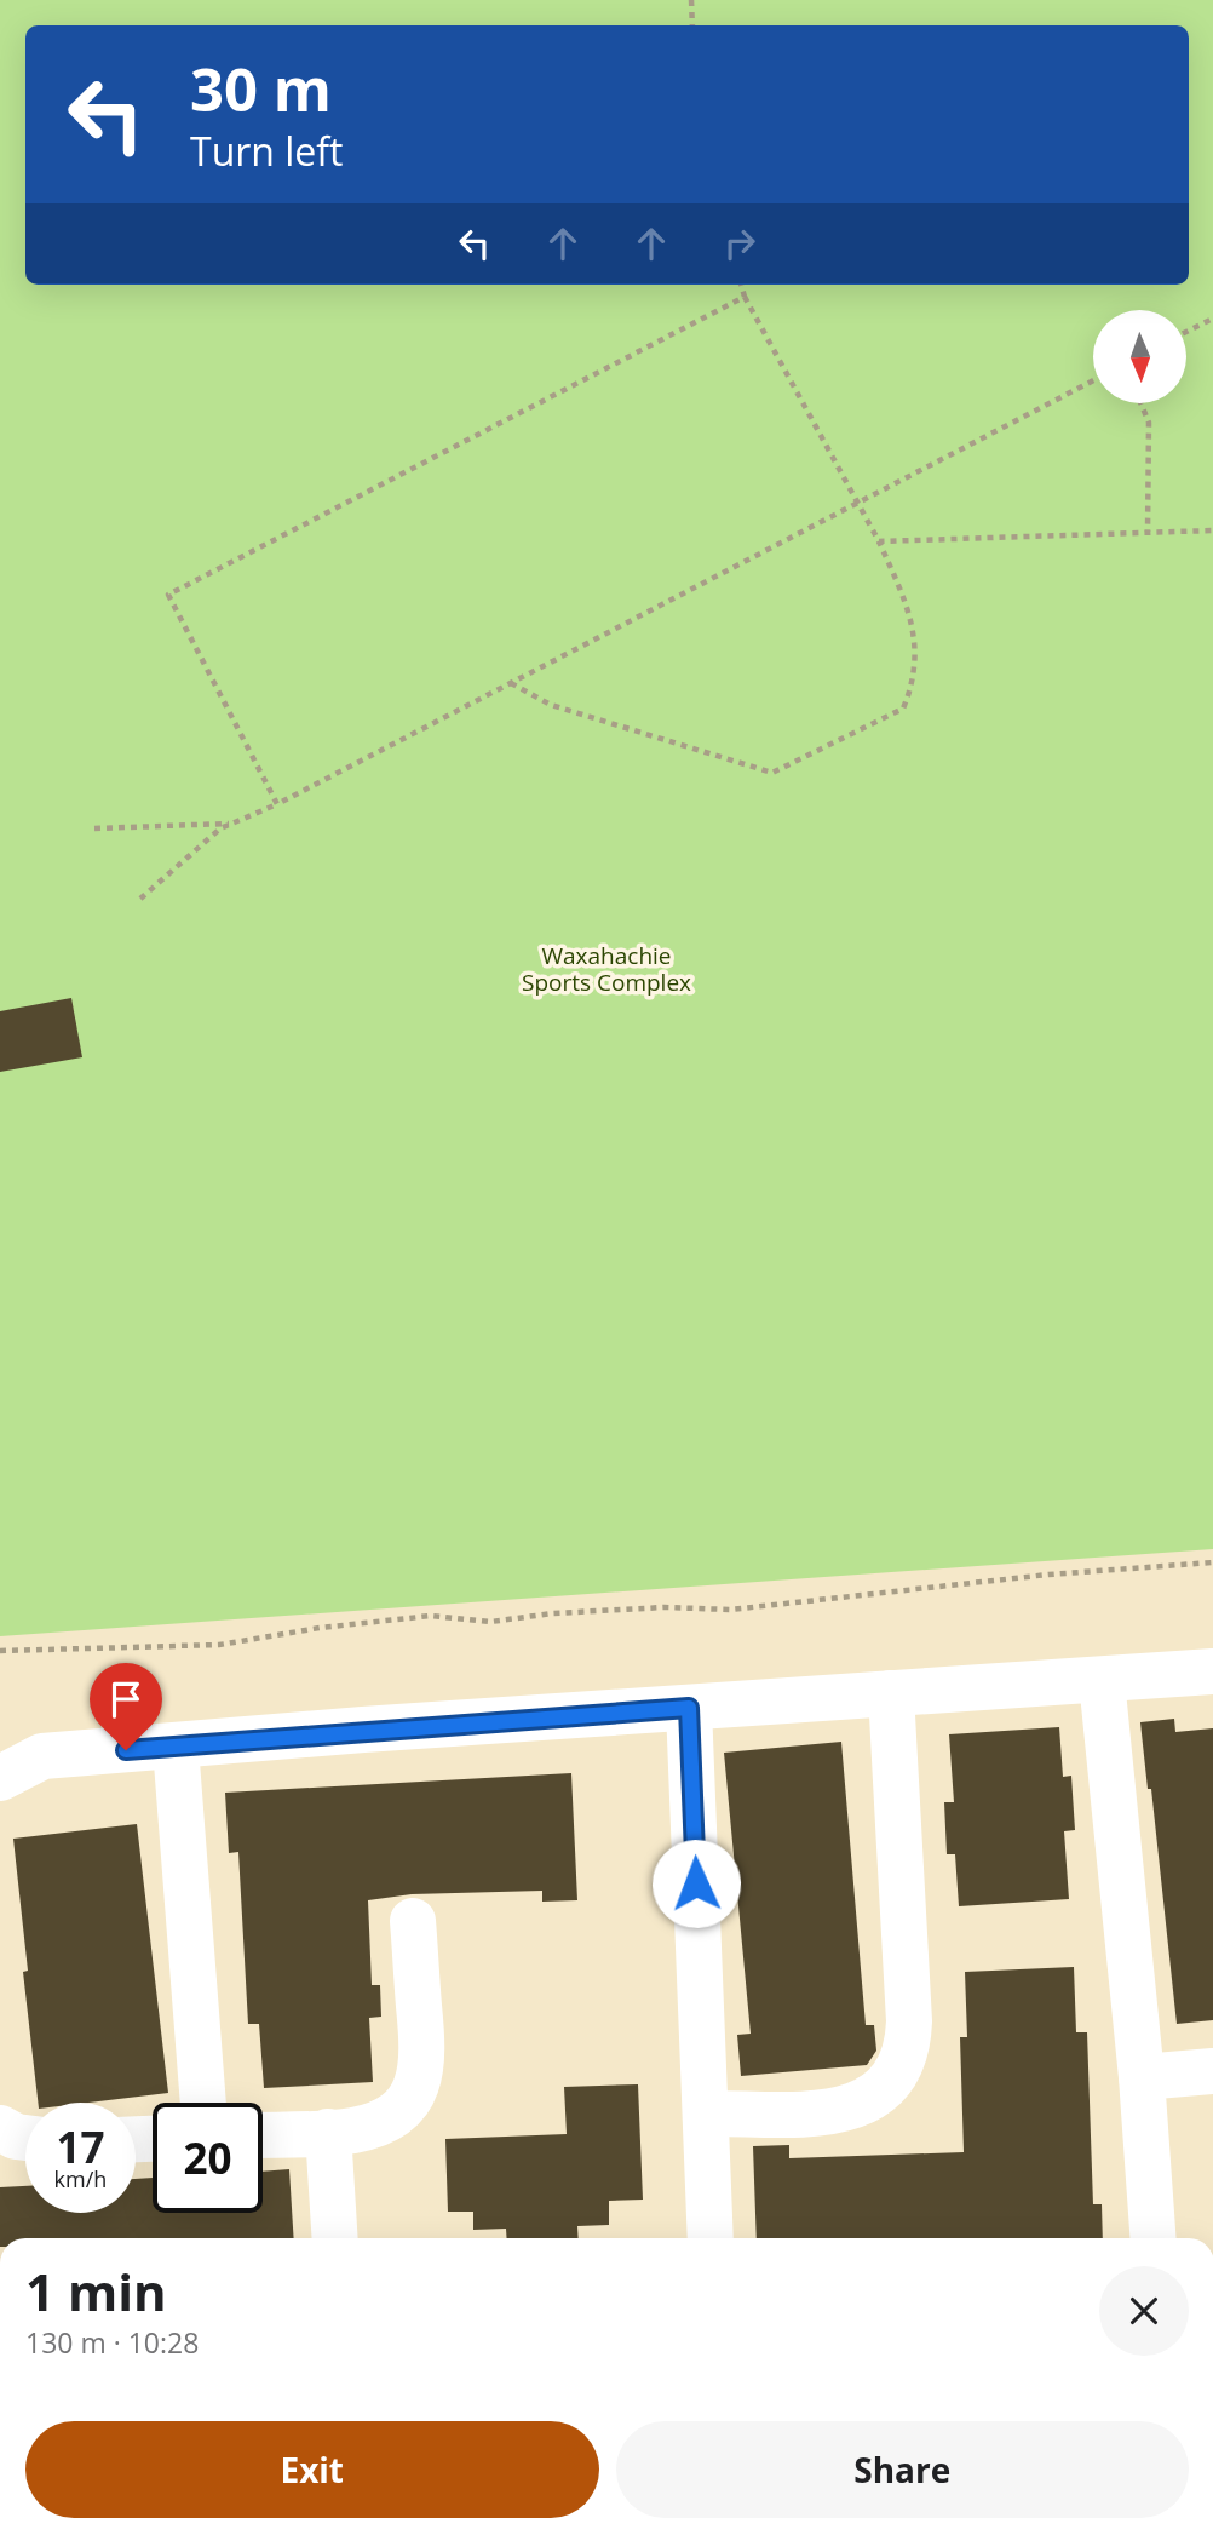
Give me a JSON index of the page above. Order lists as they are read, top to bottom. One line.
{"parks":["Waxahachie Sports Complex"],"north":"bottom","page":{"turn":["30 m","Turn left"],"speed":"17 km/h","limit":"20","heading":["1 min","130 m · 10:28"],"buttons":["Exit","Share"]}}
